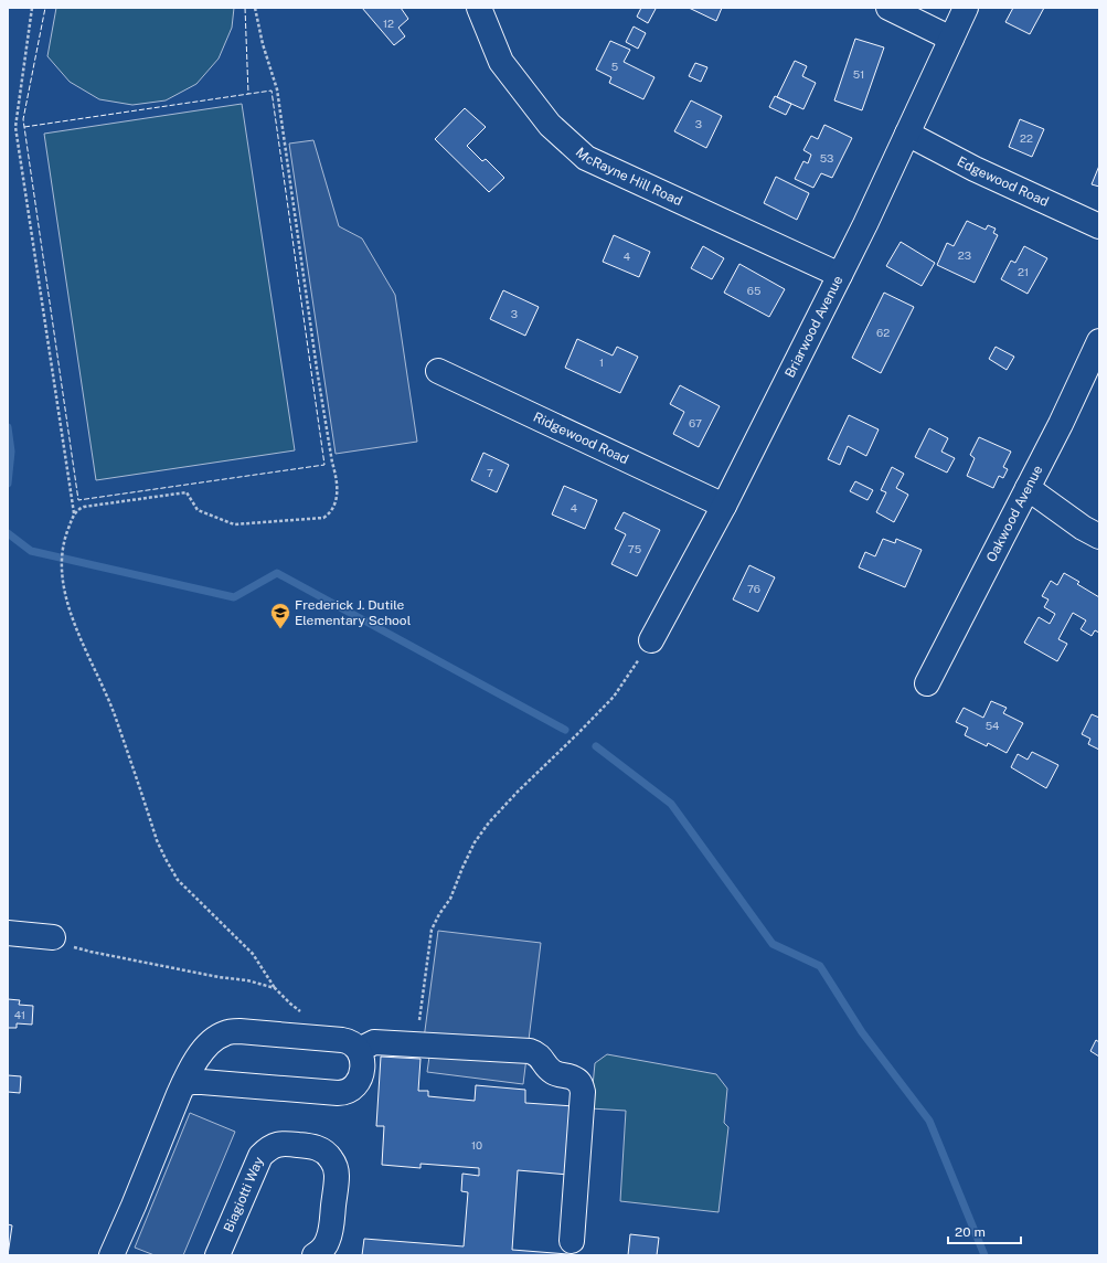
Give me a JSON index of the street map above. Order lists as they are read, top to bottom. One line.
{"streets":{"street":["McRayne Hill Road","Edgewood Road","Briarwood Avenue","Ridgewood Road","Oakwood Avenue","Biagiotti Way"]},"crossings":[["McRayne Hill Road","Briarwood Avenue"],["Edgewood Road","Briarwood Avenue"],["Briarwood Avenue","Ridgewood Road"]],"places":{"school or university":["Frederick J. Dutile Elementary School"]},"house_numbers":["12","5","51","3","22","53","23","4","21","65","3","62","1","67","7","4","75","76","54","41","10"],"scale_bar":"20 m"}
